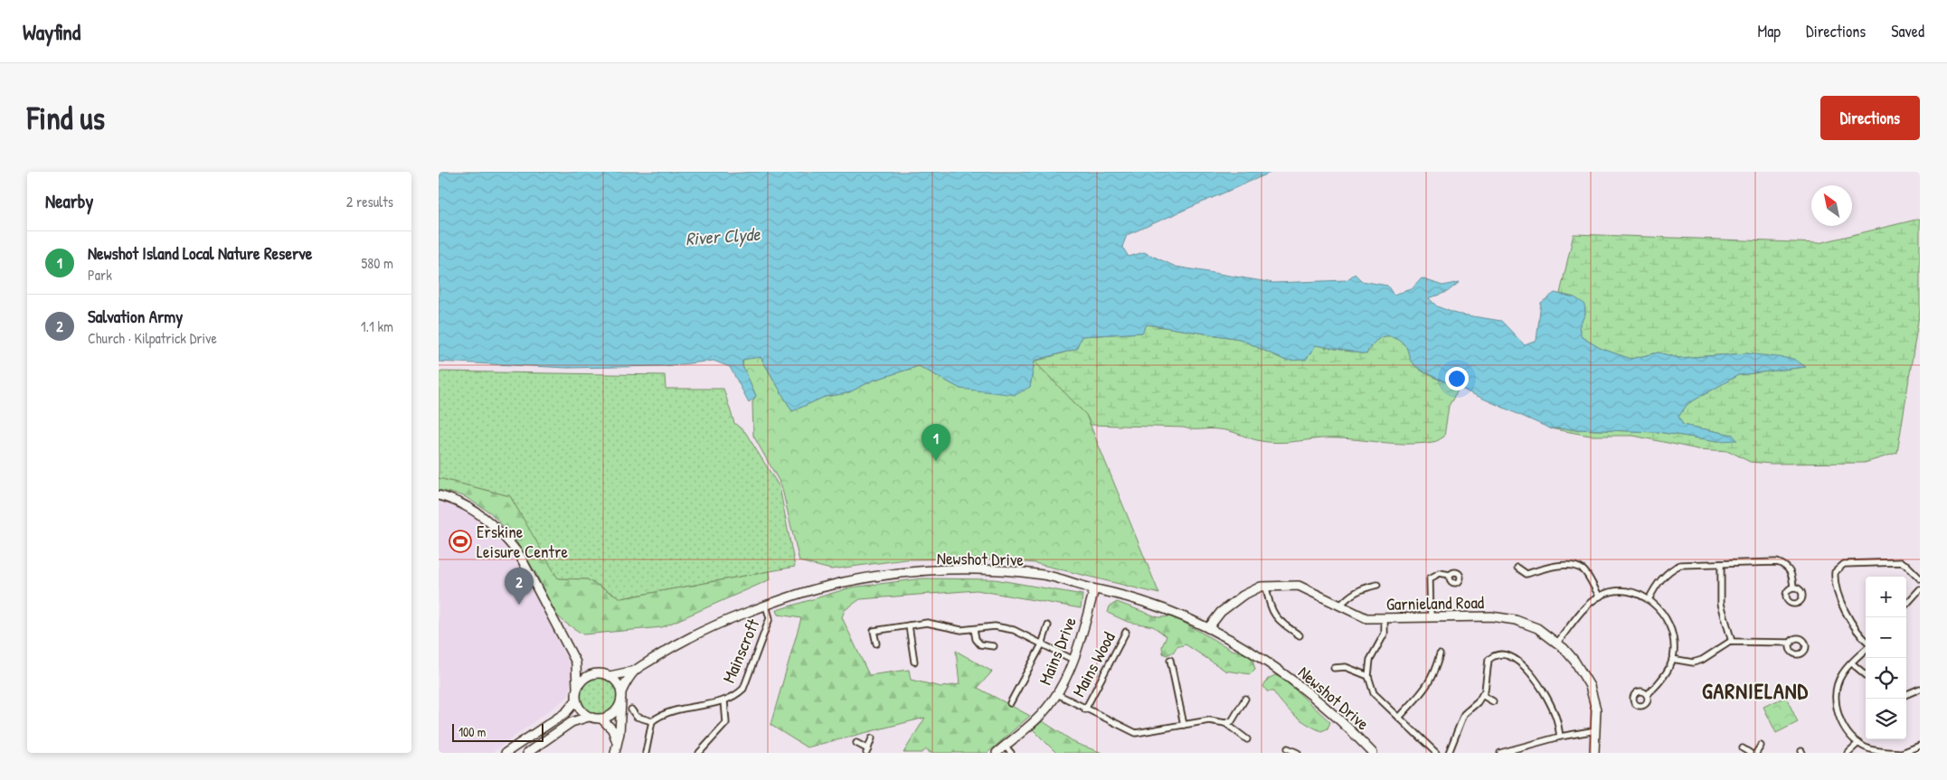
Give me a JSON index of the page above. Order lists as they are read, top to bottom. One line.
{"streets":{"street":["Newshot Drive","Garnieland Road","Mainscroft","Mains Drive","Mains Wood"]},"crossings":[["Newshot Drive","Garnieland Road"],["Newshot Drive","Mainscroft"],["Newshot Drive","Mains Drive"],["Mains Drive","Mains Wood"]],"districts":["GARNIELAND"],"water":["River Clyde"],"places":{"sports":["Erskine Leisure Centre"]},"scale_bar":"100 m","north":"top left","page":{"header":"Wayfind","nav":["Map","Directions","Saved"],"buttons":"Directions","title":"Find us","heading":["Nearby","2 results"],"list":[{"mark":"1","name":"Newshot Island Local Nature Reserve","note":"Park","value":"580 m"},{"mark":"2","name":"Salvation Army","note":"Church · Kilpatrick Drive","value":"1.1 km"}],"pins":["1","2"],"map_buttons":["+","−"],"scale":"100 m"}}
